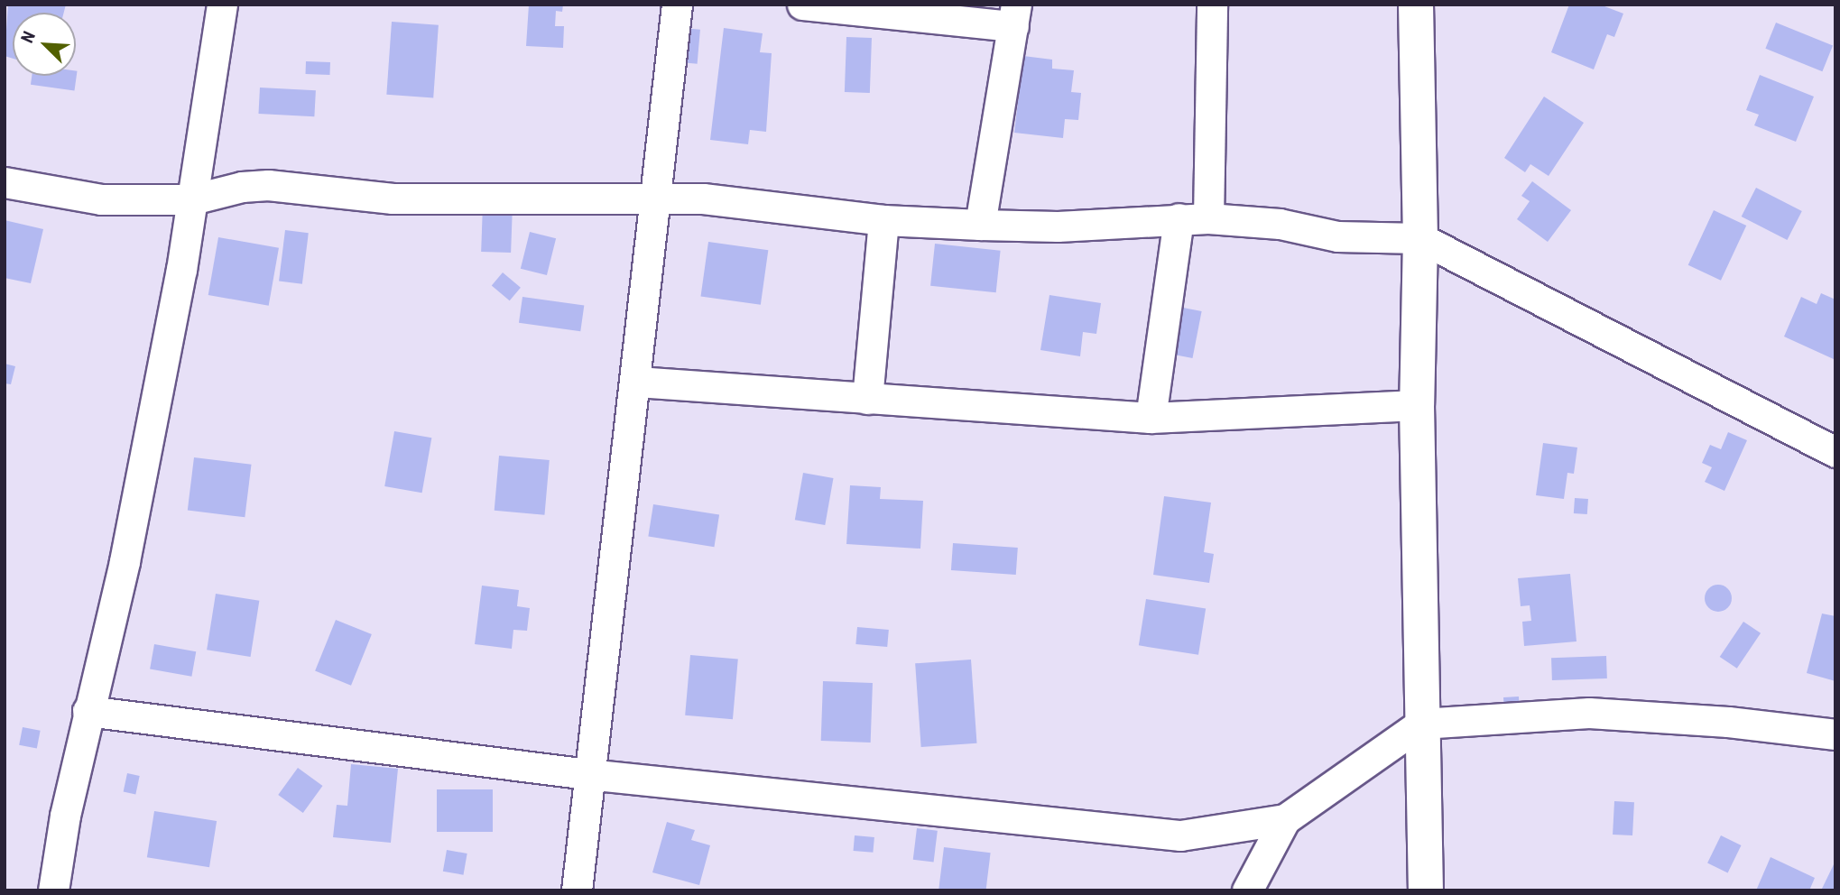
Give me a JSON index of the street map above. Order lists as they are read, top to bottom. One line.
{"north":"top left"}
